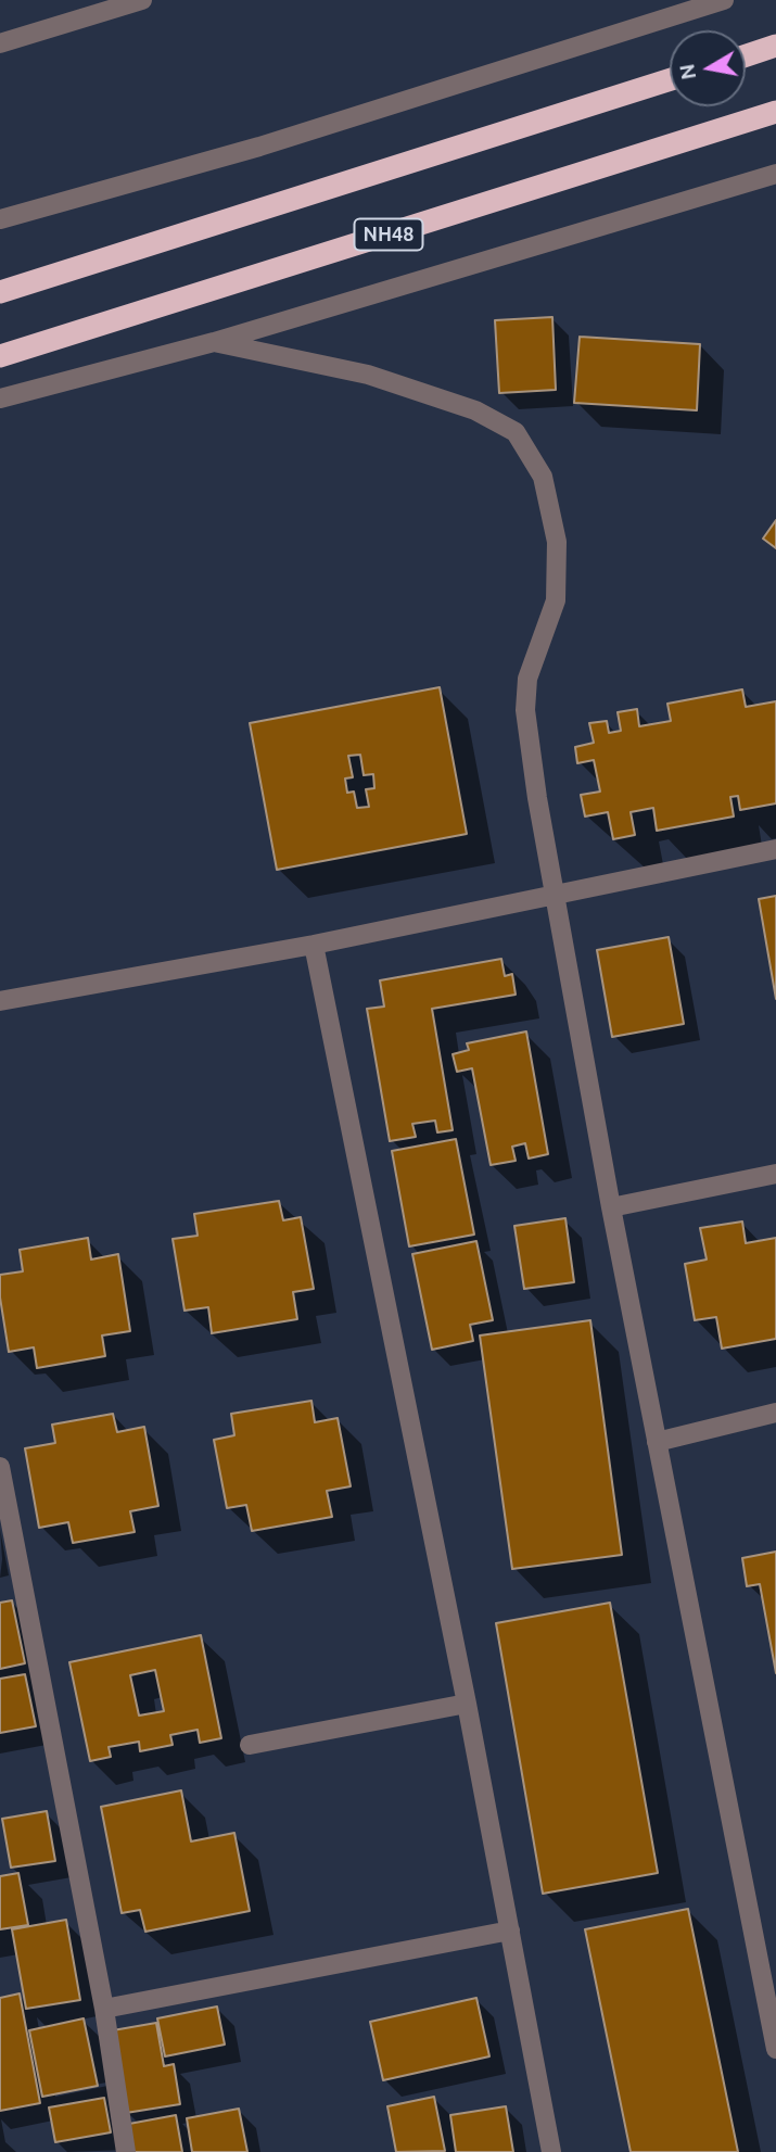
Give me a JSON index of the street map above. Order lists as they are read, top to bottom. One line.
{"streets":{"highway":["NH48"]},"north":"left"}
